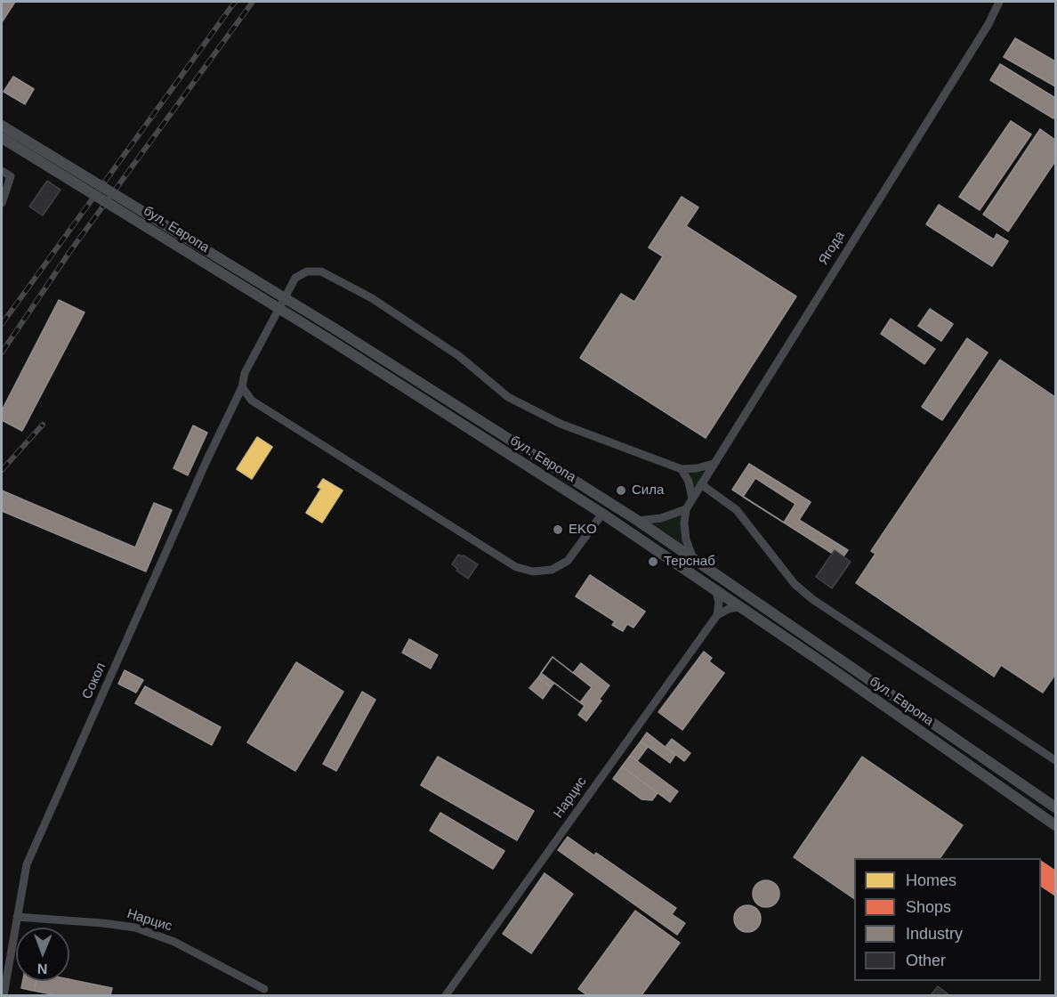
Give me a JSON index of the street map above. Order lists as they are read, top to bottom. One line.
{"streets":{"main road":["бул. Европа"],"street":["Ягода","Сокол","Нарцис"]},"crossings":[["Сокол","Нарцис"]],"places":["Сила","EKO","Терснаб"],"legend":["Homes","Shops","Industry","Other"],"north":"bottom"}
